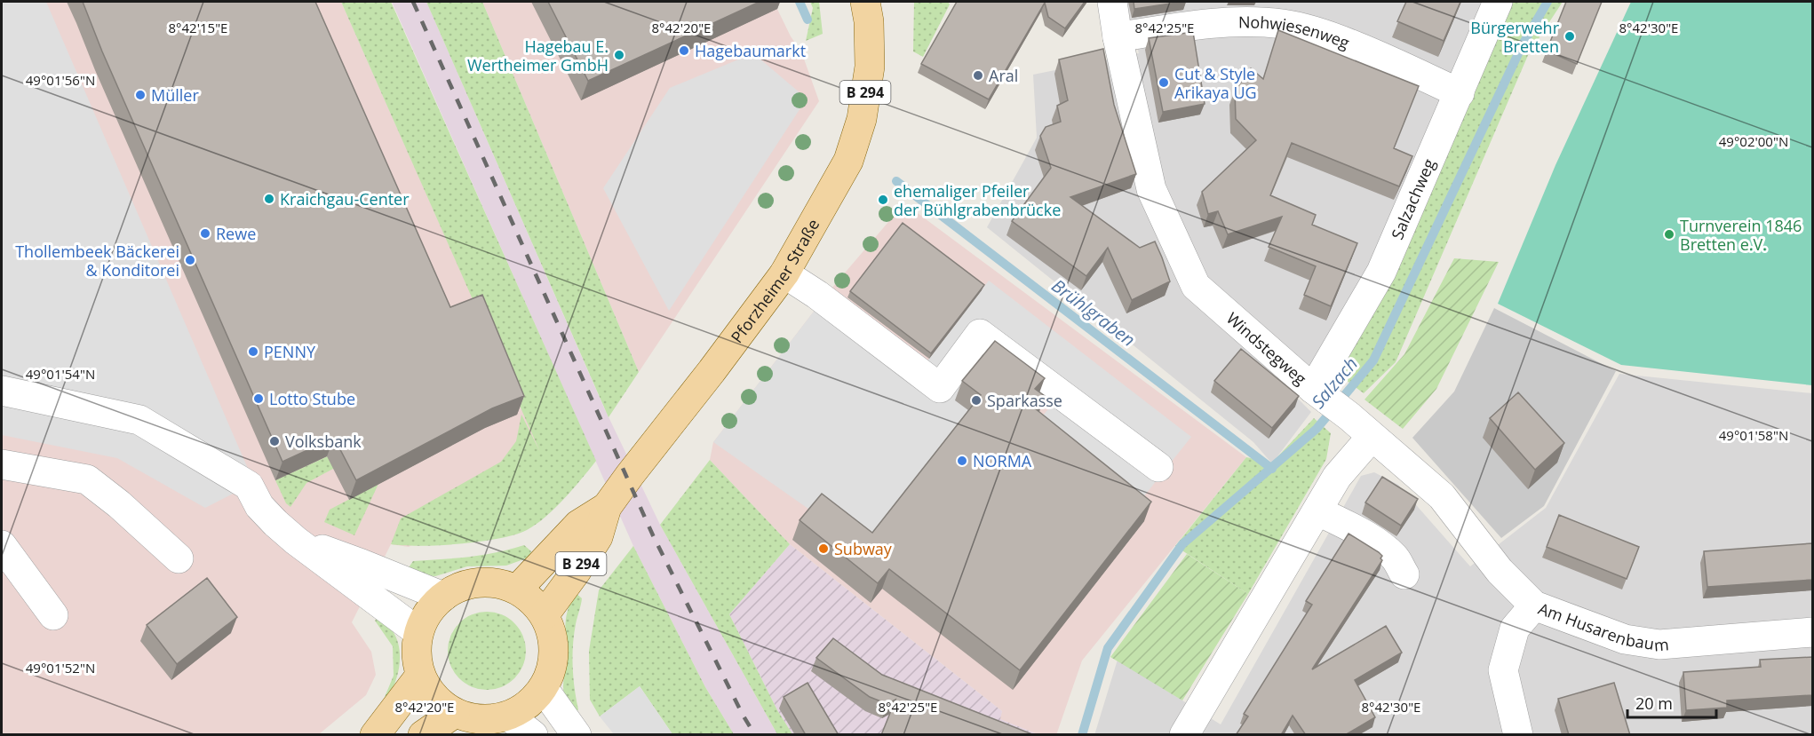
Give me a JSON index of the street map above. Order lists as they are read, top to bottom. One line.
{"streets":{"main road":["B 294","Pforzheimer Straße"],"street":["Nohwiesenweg","Salzachweg","Windstegweg","Am Husarenbaum"]},"crossings":[["Nohwiesenweg","Salzachweg"],["Nohwiesenweg","Windstegweg"],["Salzachweg","Windstegweg"],["Windstegweg","Am Husarenbaum"]],"water":["Brühlgraben","Salzach"],"places":["Bürgerwehr Bretten","Hagebaumarkt","Hagebau E. Wertheimer GmbH","Aral","Cut & Style Arikaya UG","Müller","Kraichgau-Center","ehemaliger Pfeiler der Bühlgrabenbrücke","Rewe","Turnverein 1846 Bretten e.V.","Thollembeek Bäckerei & Konditorei","PENNY","Lotto Stube","Sparkasse","Volksbank","NORMA","Subway"],"scale_bar":"20 m","coordinates":["8°42'15\"E","8°42'20\"E","8°42'25\"E","8°42'30\"E","49°01'56\"N","49°02'00\"N","49°01'54\"N","49°01'58\"N","49°01'52\"N"]}
